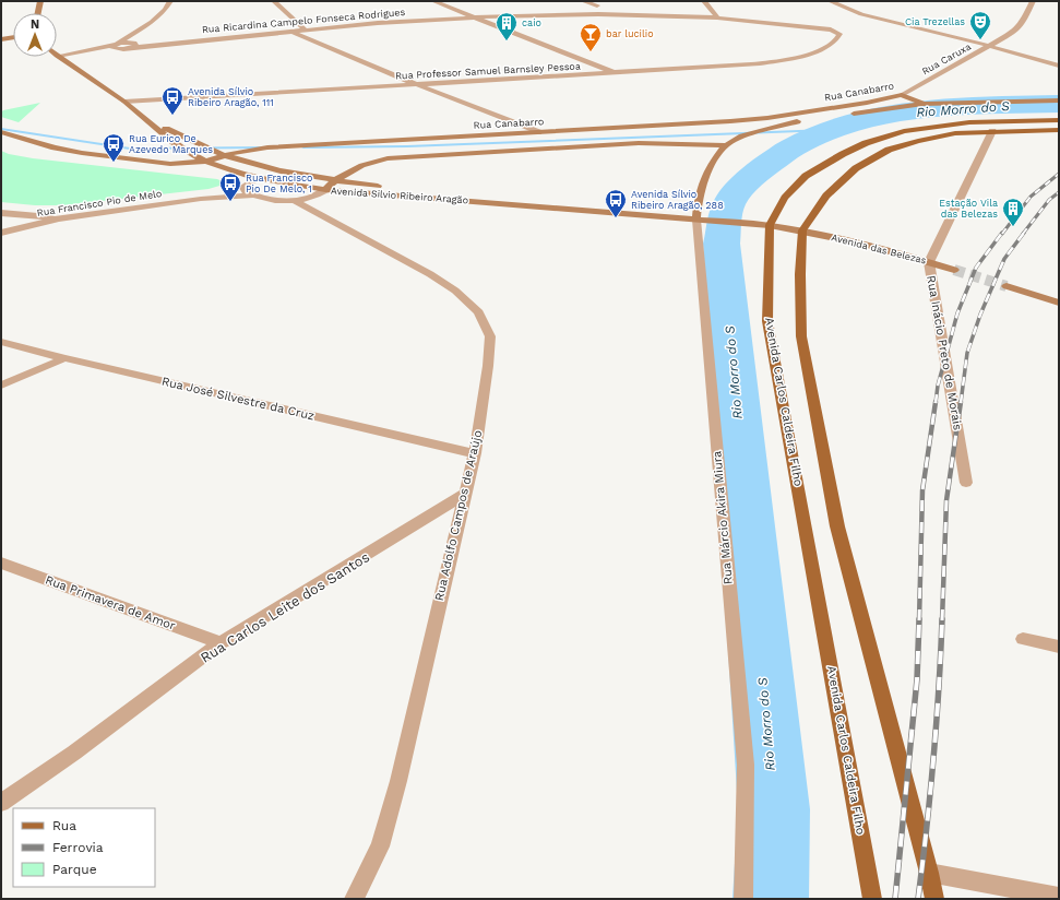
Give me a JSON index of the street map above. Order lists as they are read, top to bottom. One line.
{"streets":{"main road":["Avenida Carlos Caldeira Filho"],"street":["Rua Ricardina Campelo Fonseca Rodrigues","Rua Caruxa","Rua Professor Samuel Barnsley Pessoa","Rua Canabarro","Avenida Silvio Ribeiro Aragão","Rua Francisco Pio de Melo","Avenida das Belezas","Rua Inácio Preto de Morais","Rua José Silvestre da Cruz","Rua Adolfo Campos de Araújo","Rua Márcio Akira Miura","Rua Primavera de Amor","Rua Carlos Leite dos Santos"]},"crossings":[["Rua Ricardina Campelo Fonseca Rodrigues","Rua Professor Samuel Barnsley Pessoa"],["Rua Caruxa","Rua Canabarro"],["Rua Professor Samuel Barnsley Pessoa","Avenida Silvio Ribeiro Aragão"],["Rua Canabarro","Avenida Silvio Ribeiro Aragão"],["Rua Canabarro","Rua Márcio Akira Miura"],["Avenida Silvio Ribeiro Aragão","Rua Francisco Pio de Melo"],["Avenida Silvio Ribeiro Aragão","Avenida das Belezas"],["Avenida Silvio Ribeiro Aragão","Avenida Carlos Caldeira Filho"],["Avenida Silvio Ribeiro Aragão","Rua Márcio Akira Miura"],["Rua Francisco Pio de Melo","Rua Adolfo Campos de Araújo"],["Avenida das Belezas","Rua Inácio Preto de Morais"],["Rua José Silvestre da Cruz","Rua Adolfo Campos de Araújo"],["Rua Adolfo Campos de Araújo","Rua Carlos Leite dos Santos"],["Rua Primavera de Amor","Rua Carlos Leite dos Santos"]],"water":["Rio Morro do S"],"places":{"theatre":["Cia Trezellas"],"building":["caio","Estação Vila das Belezas"],"bar":["bar lucilio"],"bus stop":["Avenida Sílvio Ribeiro Aragão, 111","Rua Eurico De Azevedo Marques","Rua Francisco Pio De Melo, 1","Avenida Sílvio Ribeiro Aragão, 288"]},"legend":["Rua","Ferrovia","Parque"],"north":"top"}
